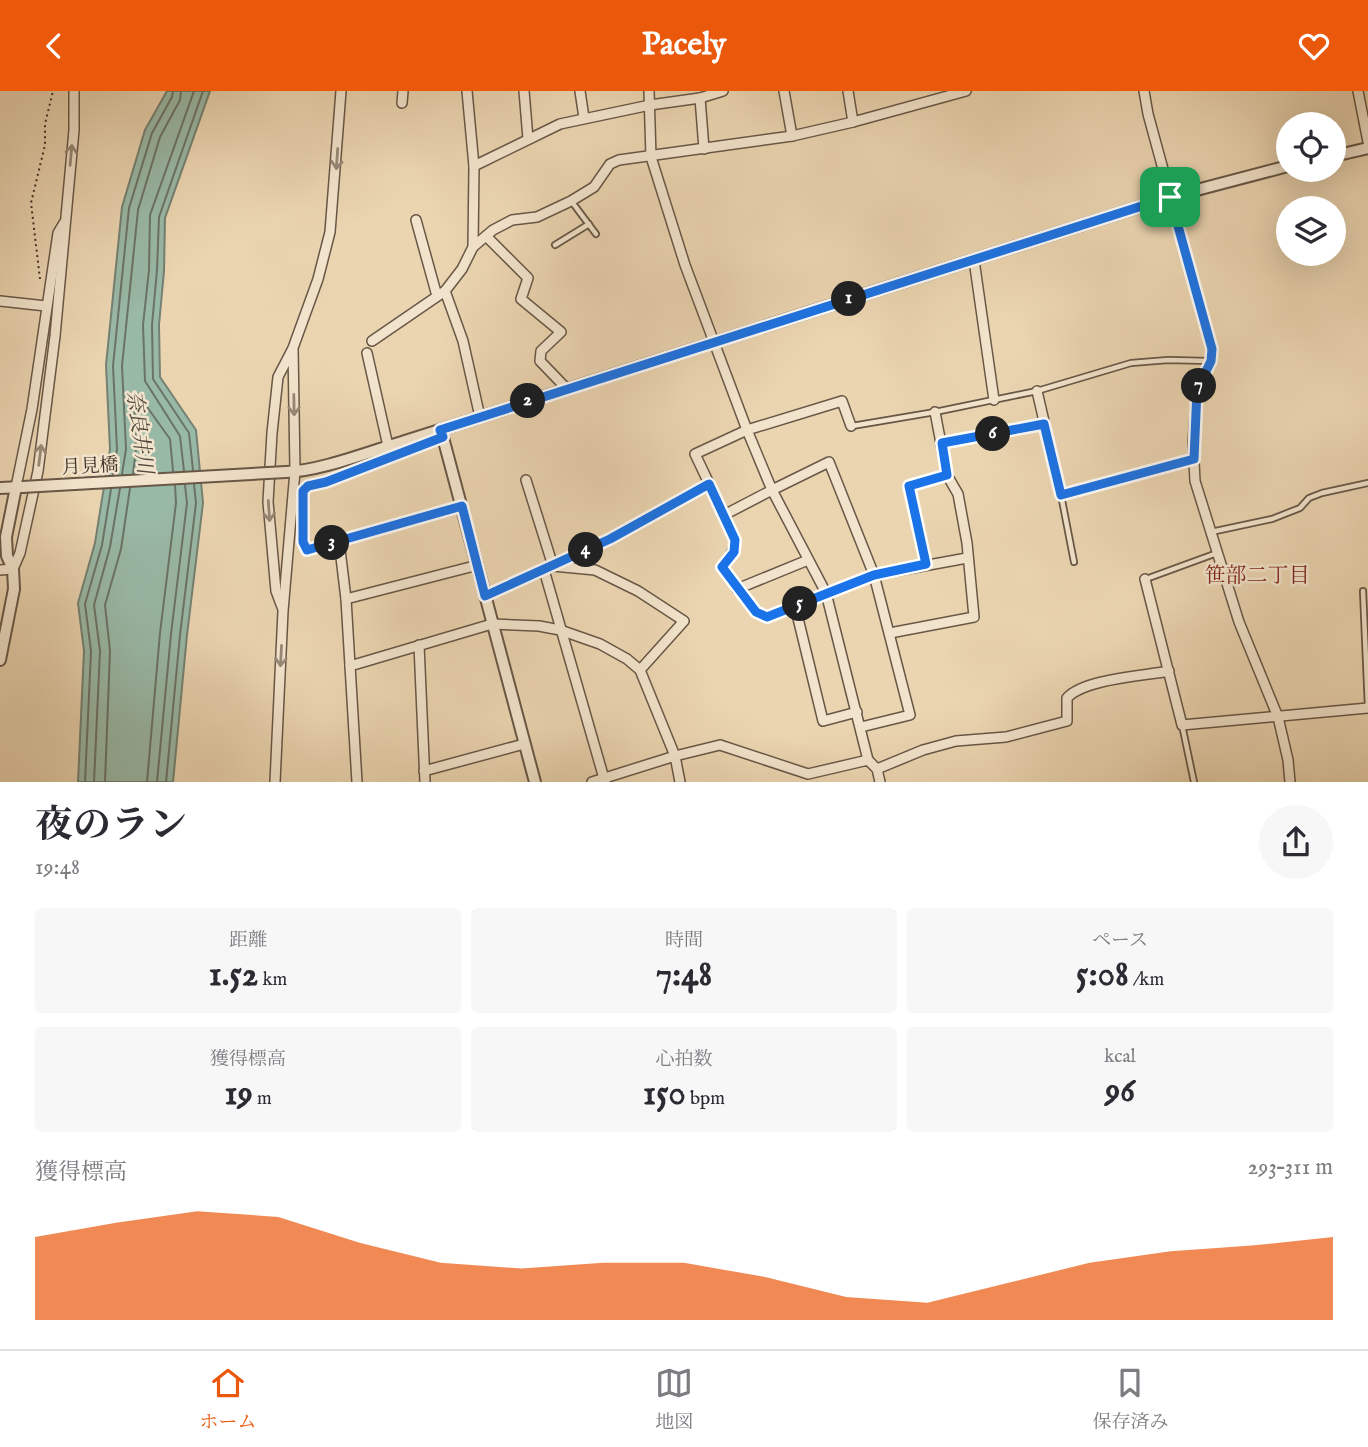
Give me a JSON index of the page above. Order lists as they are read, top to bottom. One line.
{"streets":{"street":["月見橋"]},"districts":["笹部二丁目"],"water":["奈良井川"],"page":{"header":"Pacely","pins":["1","7","2","6","3","4","5"],"heading":["夜のラン","19:48"],"stats":[["距離","1.52 km"],["時間","7:48"],["ペース","5:08 /km"],["獲得標高","19 m"],["心拍数","150 bpm"],["kcal","96"]],"chart":["獲得標高","293–311 m"],"tabs":["ホーム","地図","保存済み"]}}
